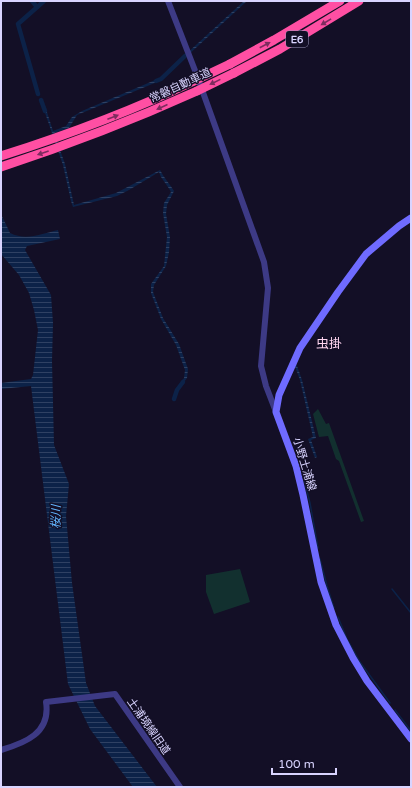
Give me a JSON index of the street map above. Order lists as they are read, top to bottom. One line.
{"streets":{"highway":["E6","常磐自動車道"],"main road":["小野土浦線"],"street":["土浦境線旧道"]},"districts":["虫掛"],"water":["桜川"],"scale_bar":"100 m"}
